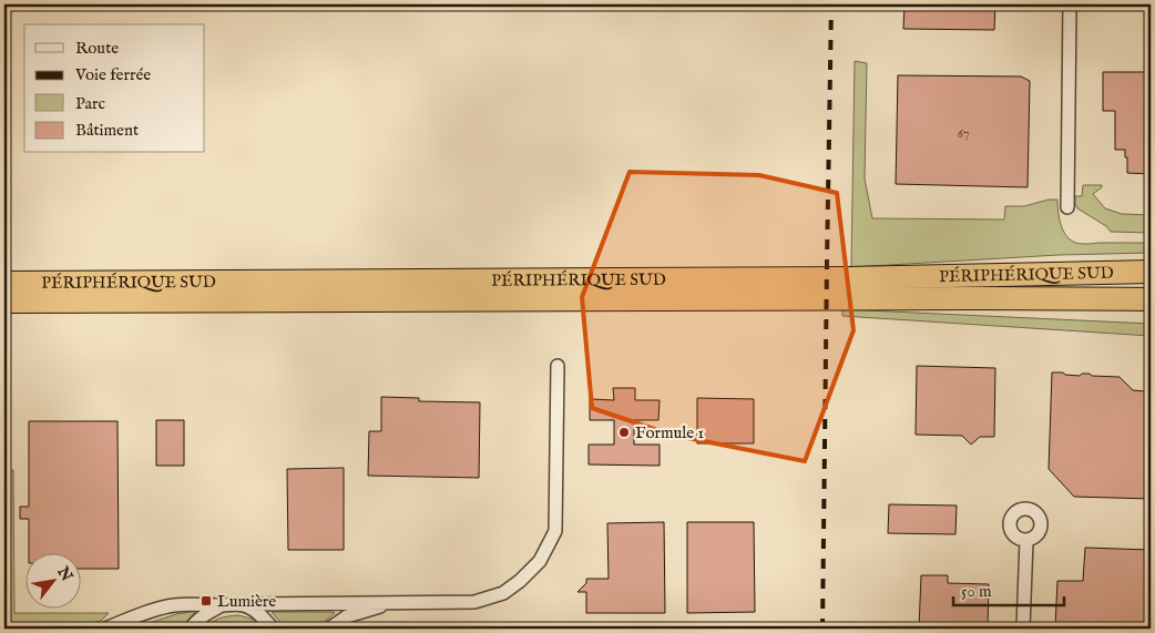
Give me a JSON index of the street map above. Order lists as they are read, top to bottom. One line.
{"streets":{"highway":["PÉRIPHÉRIQUE SUD"]},"places":{"other":["Formule 1"],"transit":["Lumière"]},"house_numbers":["67"],"legend":["Route","Voie ferrée","Parc","Bâtiment"],"scale_bar":"50 m","north":"top right"}
